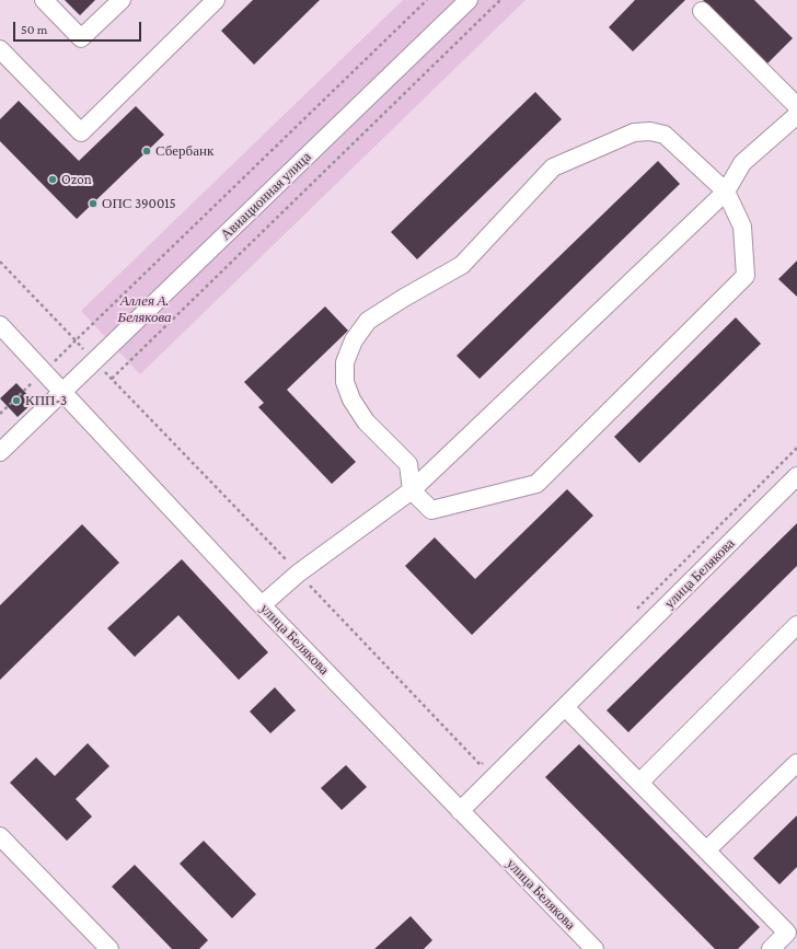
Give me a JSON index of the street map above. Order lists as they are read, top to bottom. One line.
{"streets":{"street":["Авиационная улица","улица Белякова"]},"crossings":[["Авиационная улица","улица Белякова"]],"parks":["Аллея А. Белякова"],"places":["Сбербанк","Ozon","ОПС 390015","КПП-3"],"scale_bar":"50 m"}
